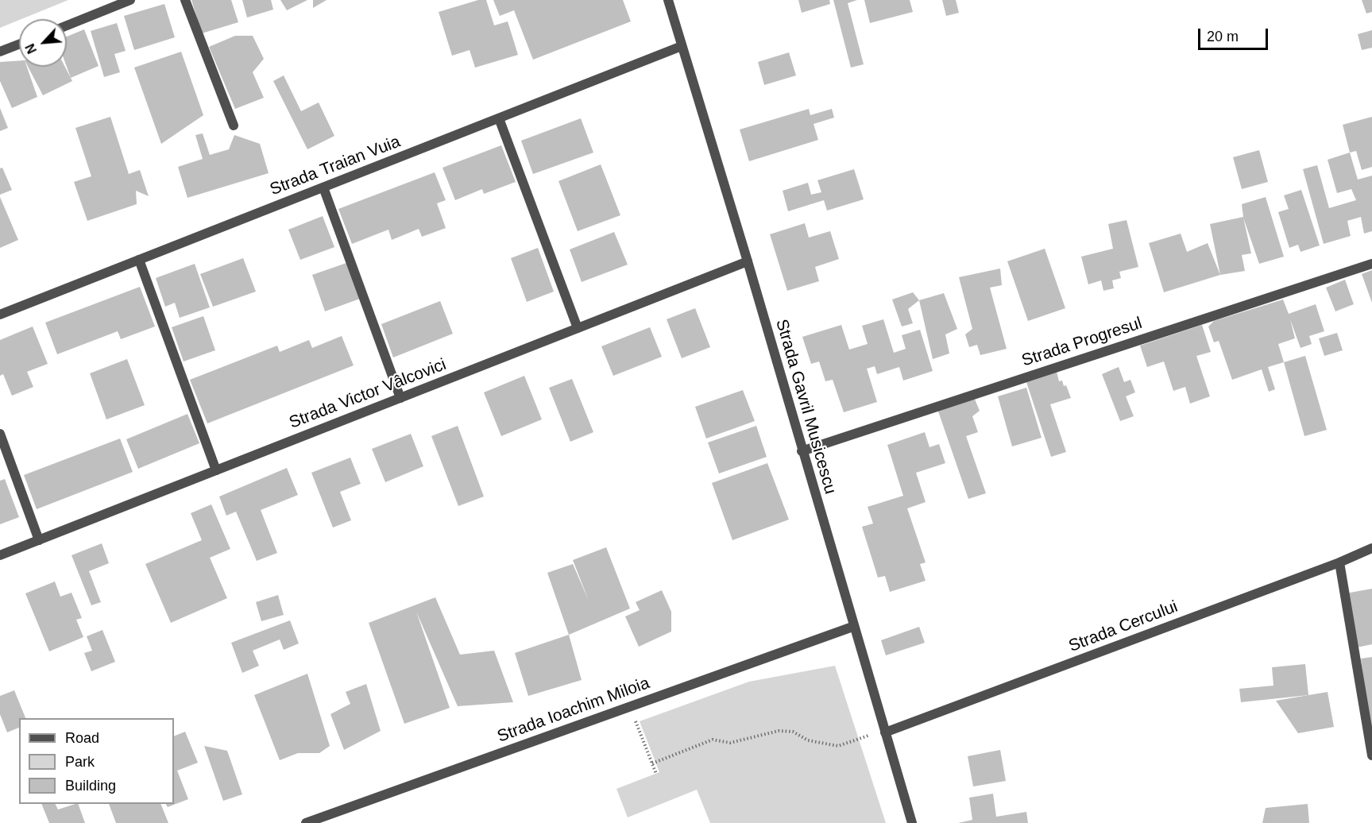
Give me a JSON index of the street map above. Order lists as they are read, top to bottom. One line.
{"streets":{"street":["Strada Traian Vuia","Strada Progresul","Strada Victor Vâlcovici","Strada Gavril Musicescu","Strada Cercului","Strada Ioachim Miloia"]},"crossings":[["Strada Traian Vuia","Strada Gavril Musicescu"],["Strada Progresul","Strada Gavril Musicescu"],["Strada Victor Vâlcovici","Strada Gavril Musicescu"],["Strada Gavril Musicescu","Strada Cercului"],["Strada Gavril Musicescu","Strada Ioachim Miloia"]],"legend":["Road","Park","Building"],"scale_bar":"20 m","north":"bottom left"}
